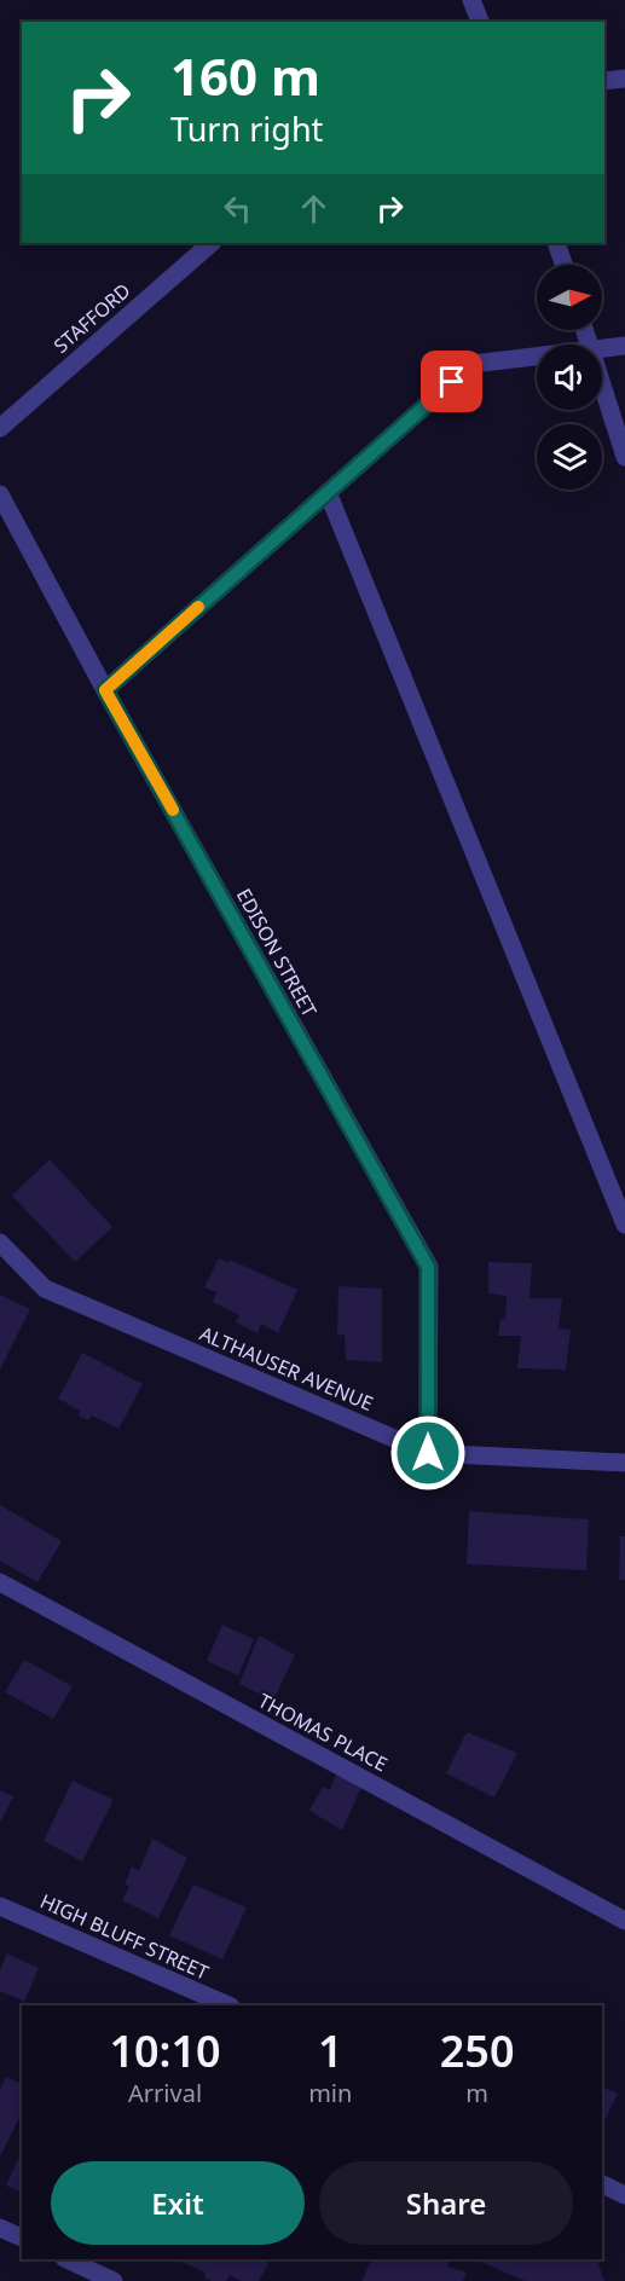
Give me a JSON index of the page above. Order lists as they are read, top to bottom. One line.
{"streets":{"street":["STAFFORD","EDISON STREET","ALTHAUSER AVENUE","THOMAS PLACE","HIGH BLUFF STREET"]},"crossings":[["EDISON STREET","ALTHAUSER AVENUE"]],"north":"right","page":{"turn":["160 m","Turn right"],"eta":["10:10","Arrival","1","min","250","m"],"buttons":["Exit","Share"]}}
